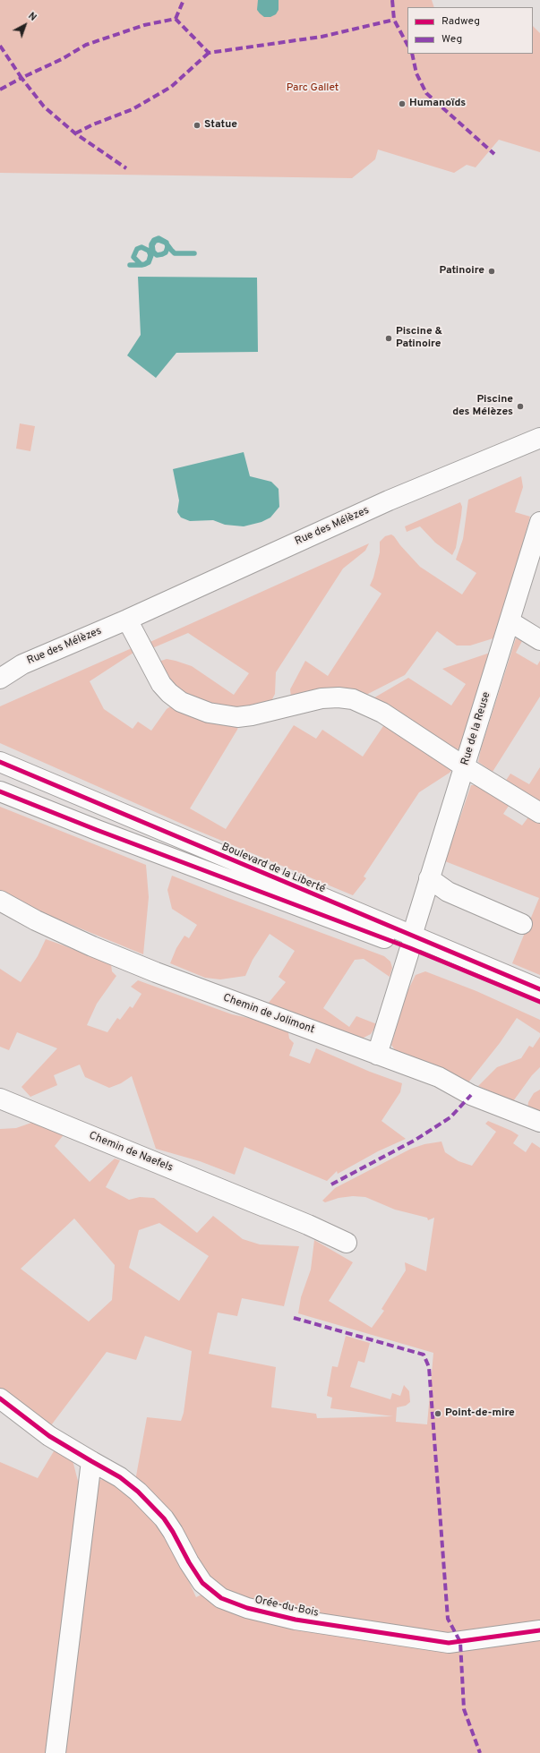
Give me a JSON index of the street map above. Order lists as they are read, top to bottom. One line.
{"streets":{"street":["Rue des Mélèzes","Rue de la Reuse","Boulevard de la Liberté","Chemin de Jolimont","Chemin de Naefels","Orée-du-Bois"]},"crossings":[["Rue de la Reuse","Boulevard de la Liberté"],["Rue de la Reuse","Chemin de Jolimont"]],"parks":["Parc Gallet"],"places":["Humanoïds","Statue","Patinoire","Piscine & Patinoire","Piscine des Mélèzes","Point-de-mire"],"legend":["Radweg","Weg"],"north":"top right"}
